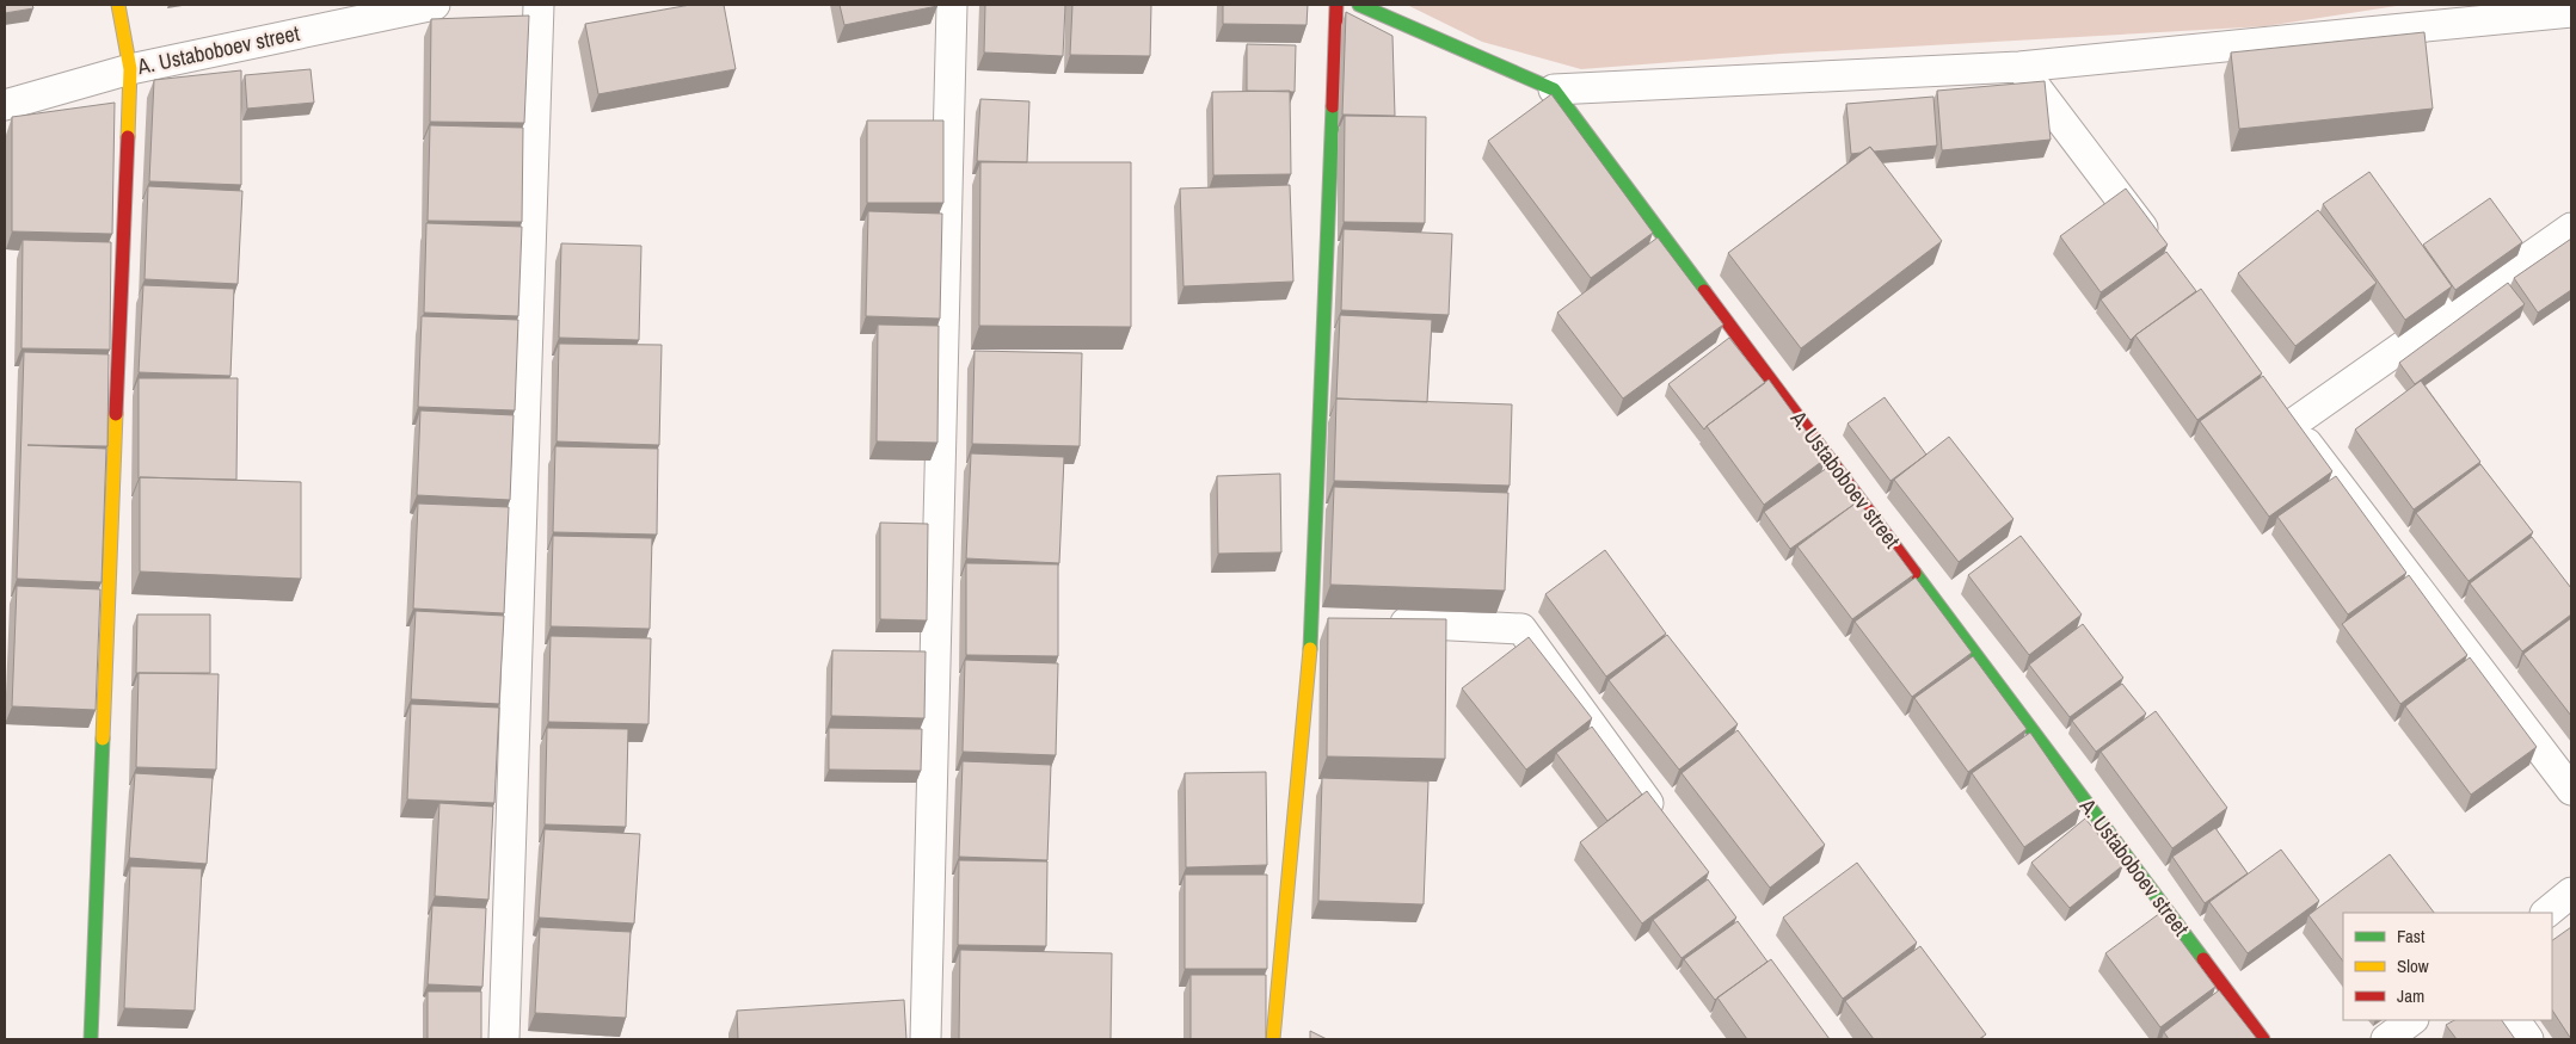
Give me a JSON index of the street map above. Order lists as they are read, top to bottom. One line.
{"streets":{"street":["A. Ustaboboev street"]},"legend":["Fast","Slow","Jam"]}
